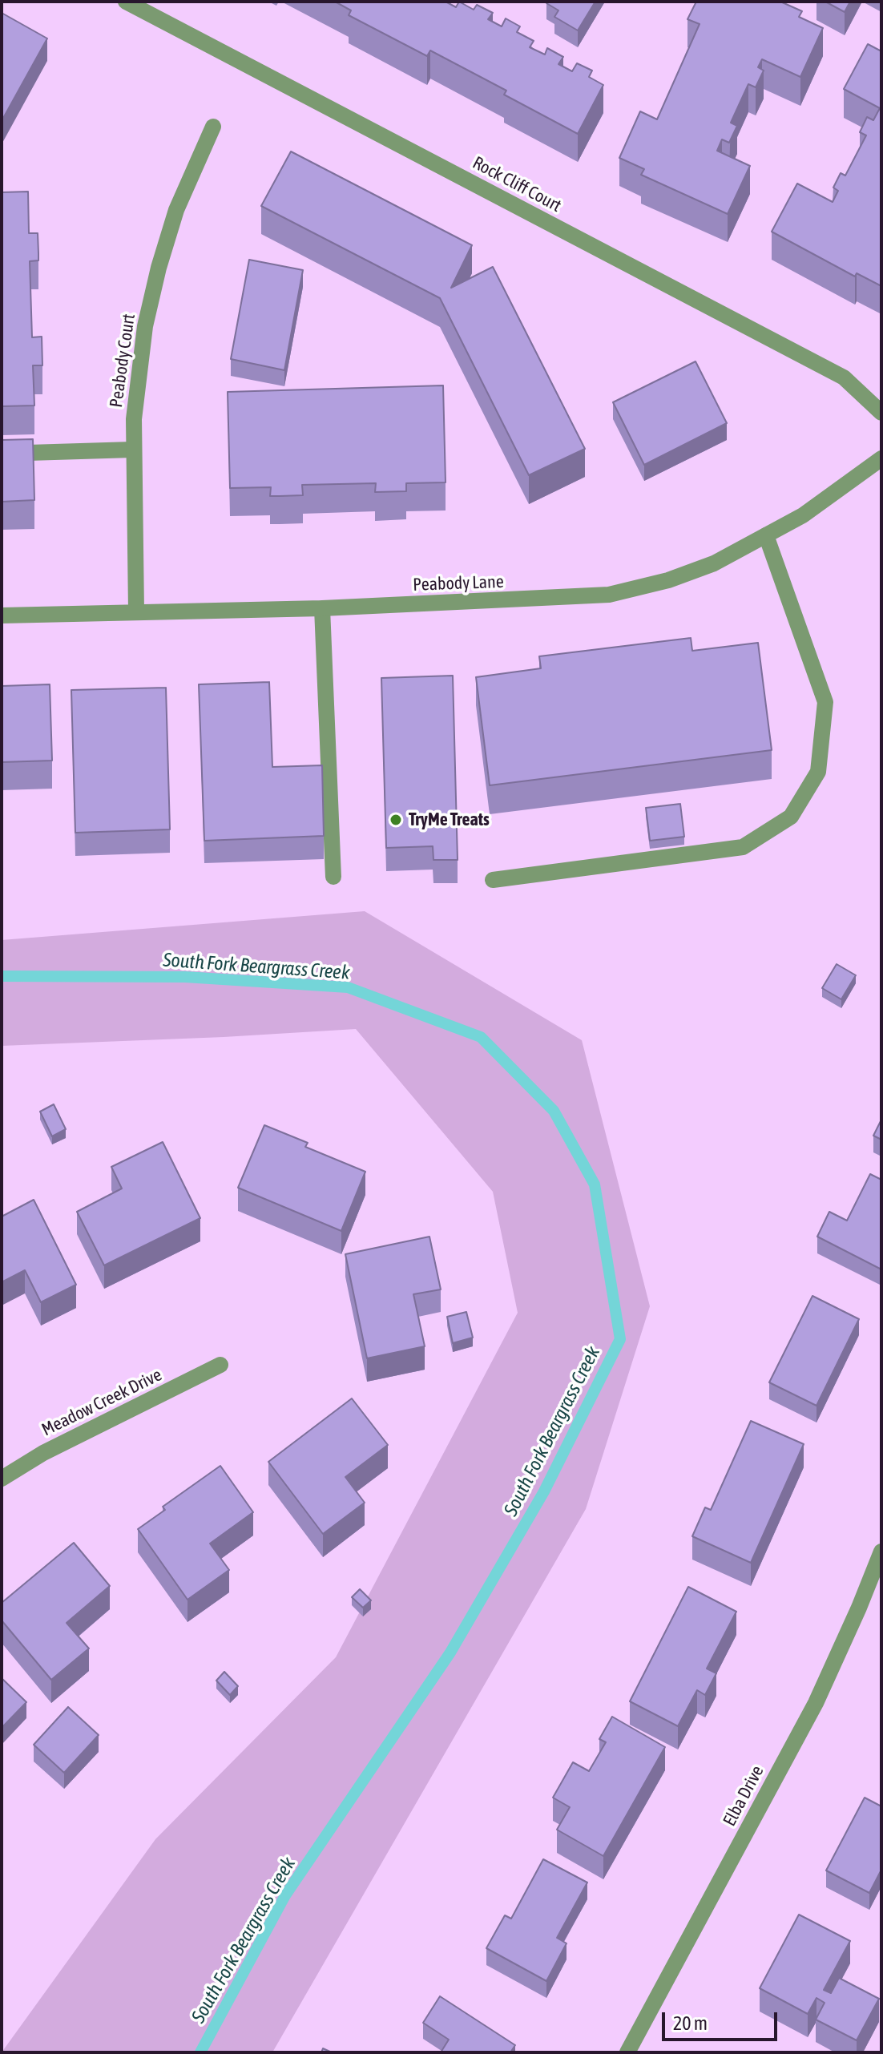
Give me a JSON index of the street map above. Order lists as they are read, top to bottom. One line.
{"streets":{"street":["Rock Cliff Court","Peabody Court","Peabody Lane","Meadow Creek Drive","Elba Drive"]},"crossings":[["Peabody Court","Peabody Lane"]],"water":["South Fork Beargrass Creek"],"places":["TryMe Treats"],"scale_bar":"20 m"}
